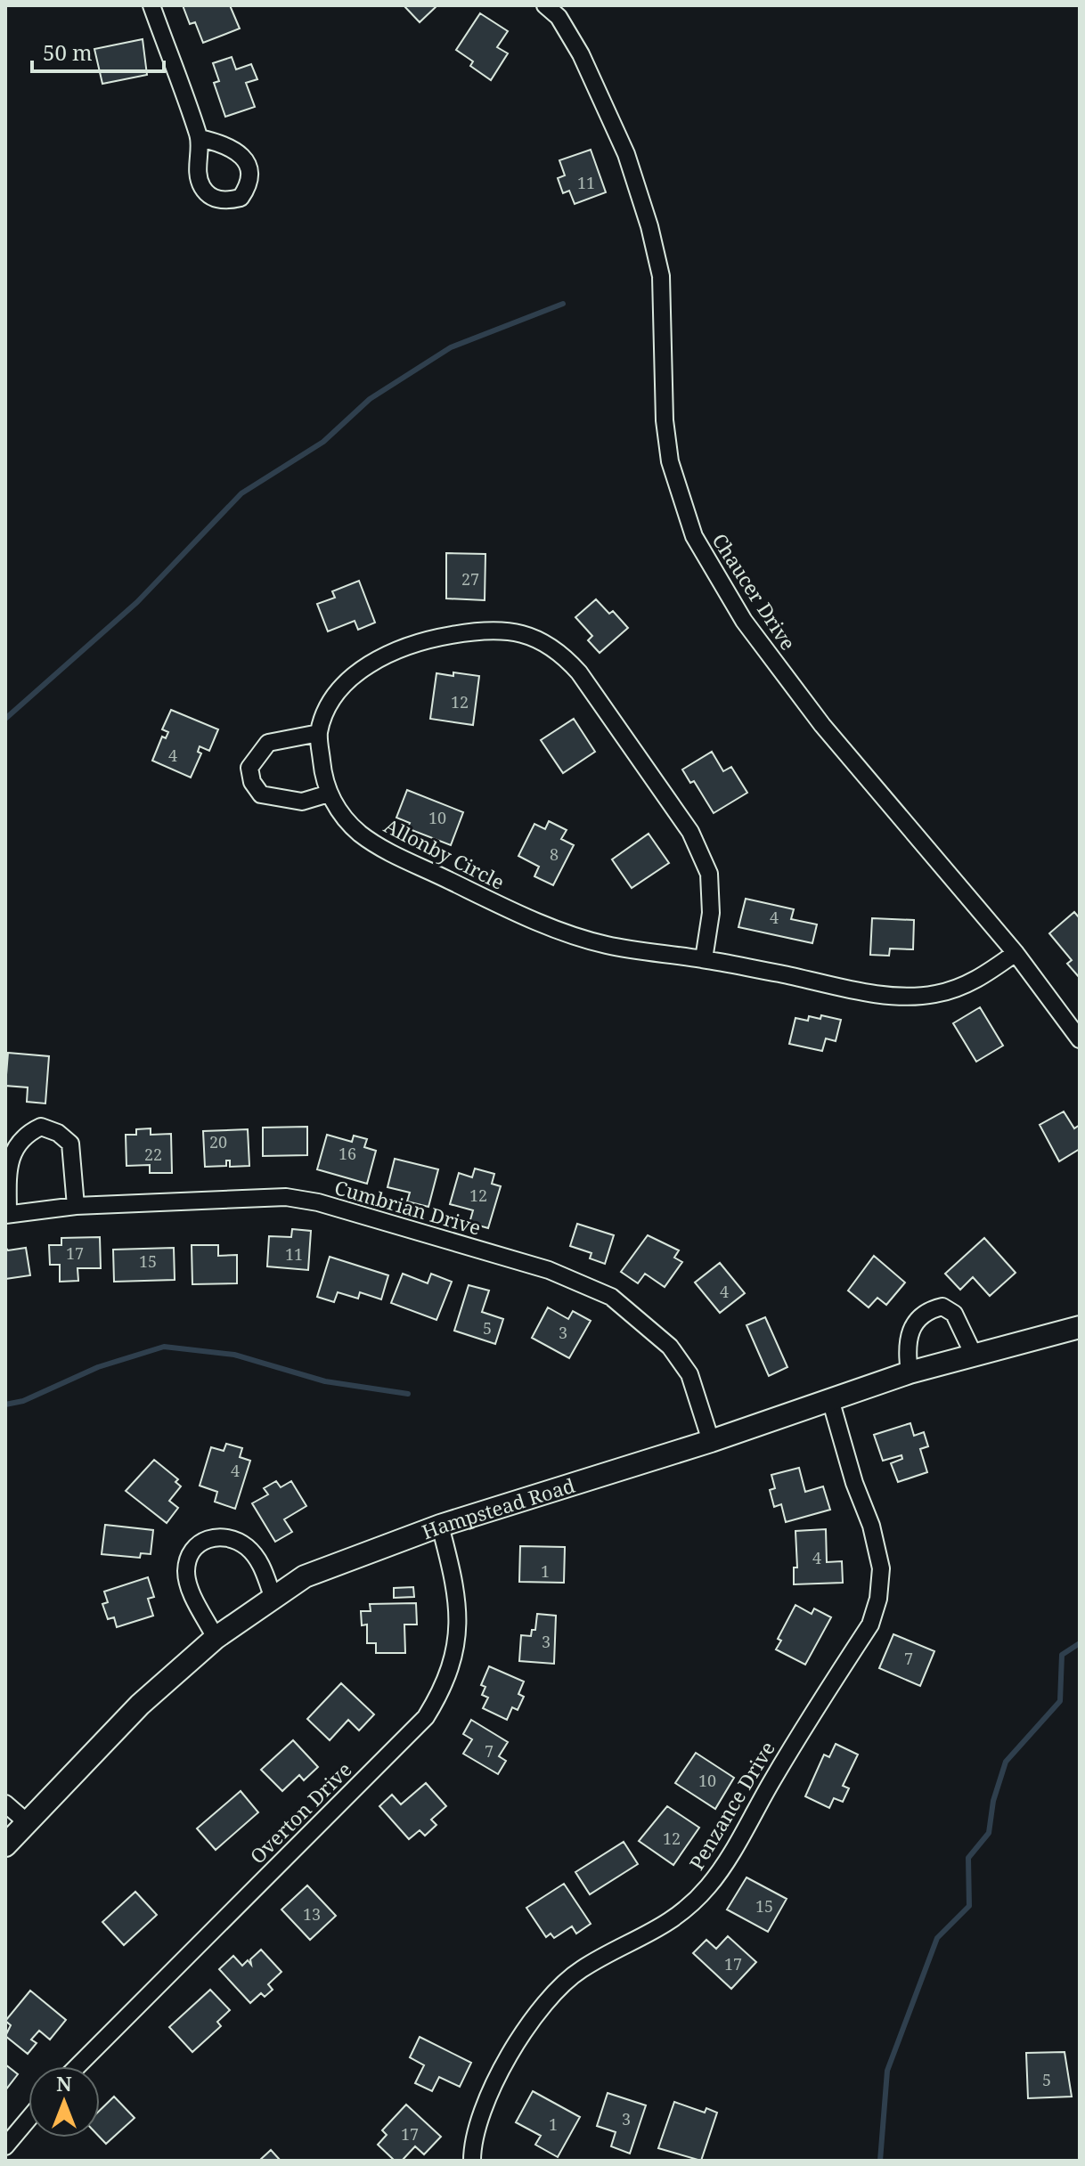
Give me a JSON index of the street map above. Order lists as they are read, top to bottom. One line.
{"streets":{"street":["Chaucer Drive","Allonby Circle","Cumbrian Drive","Hampstead Road","Penzance Drive","Overton Drive"]},"crossings":[["Chaucer Drive","Allonby Circle"],["Cumbrian Drive","Hampstead Road"],["Hampstead Road","Penzance Drive"],["Hampstead Road","Overton Drive"]],"house_numbers":["11","27","12","4","10","8","4","20","16","22","12","17","11","15","4","5","3","4","4","1","3","7","7","10","12","15","13","17","5","3","1","17"],"scale_bar":"50 m","north":"top"}
